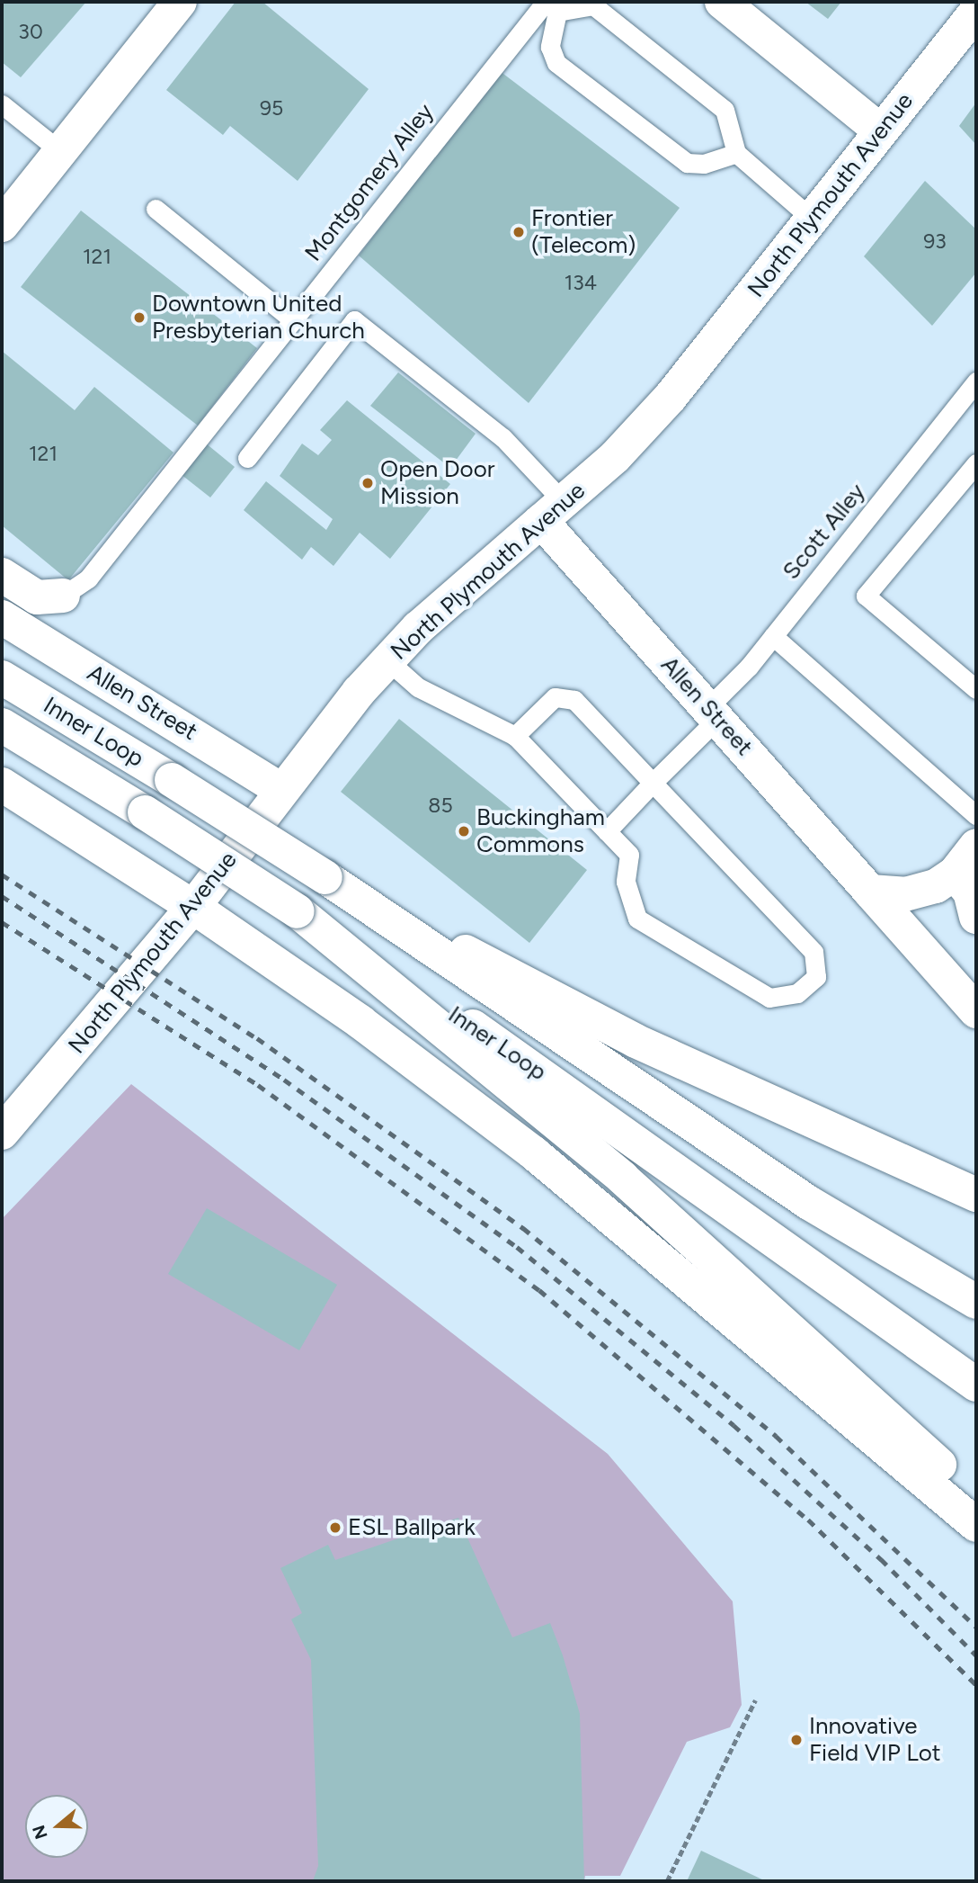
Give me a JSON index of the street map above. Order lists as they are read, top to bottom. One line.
{"streets":{"main road":["North Plymouth Avenue","Allen Street","Inner Loop"],"lane":["Montgomery Alley","Scott Alley"]},"crossings":[["North Plymouth Avenue","Allen Street"],["Scott Alley","Allen Street"]],"places":["Frontier (Telecom)","Downtown United Presbyterian Church","Open Door Mission","Buckingham Commons","ESL Ballpark","Innovative Field VIP Lot"],"house_numbers":["30","95","93","121","134","121","85"],"north":"left"}
